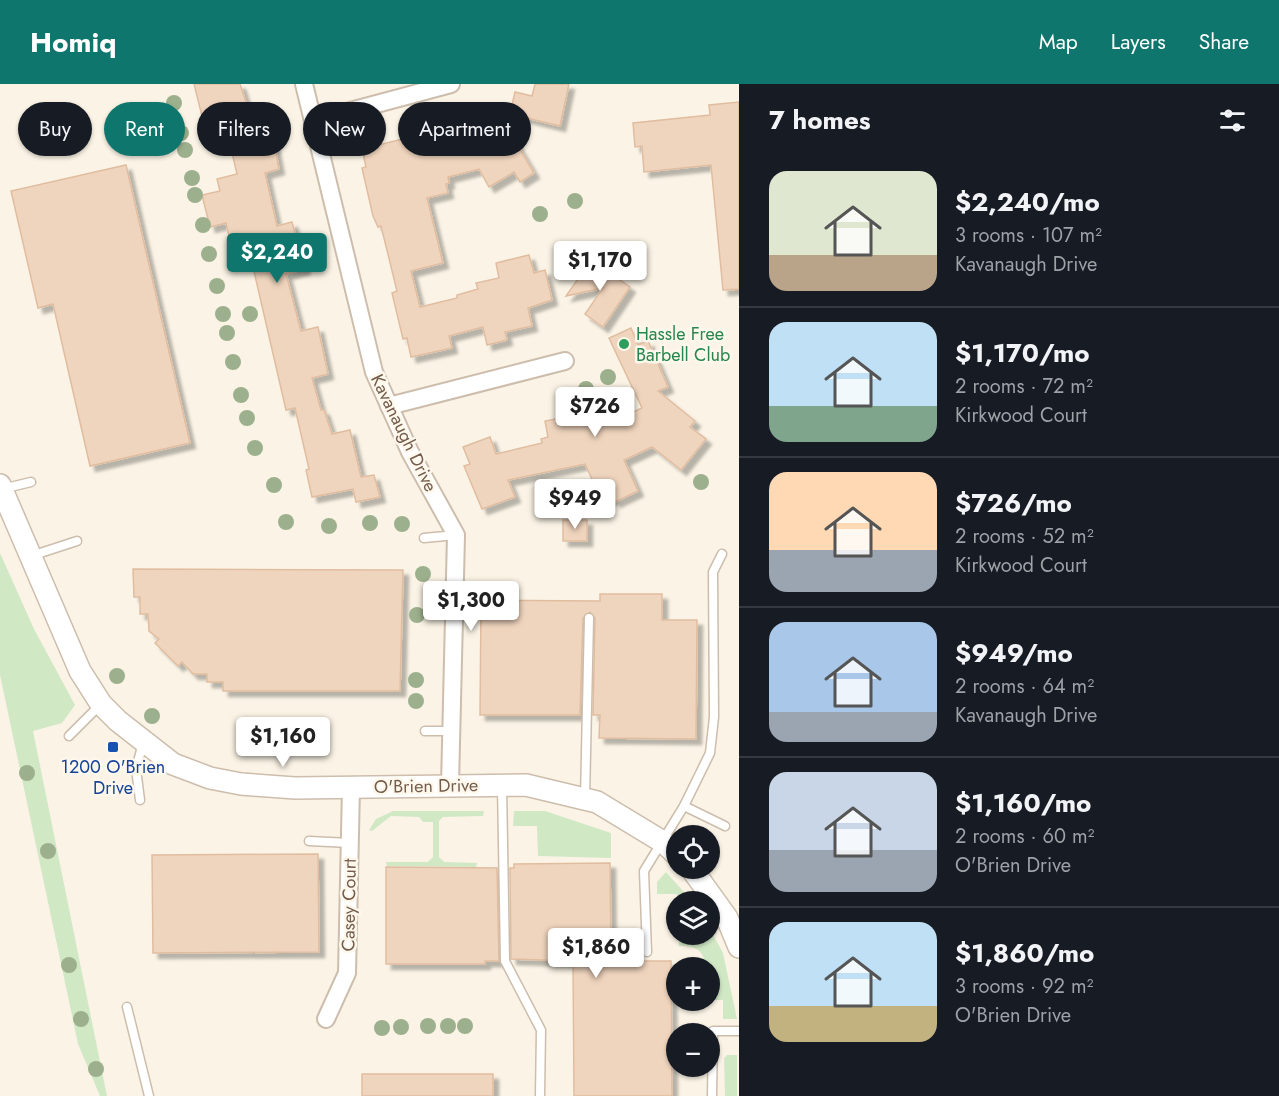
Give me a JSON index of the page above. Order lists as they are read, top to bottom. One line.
{"streets":{"street":["Kavanaugh Drive","O'Brien Drive","Casey Court"]},"crossings":[["O'Brien Drive","Casey Court"]],"places":{"other":["Hassle Free Barbell Club"],"transit":["1200 O'Brien Drive"]},"page":{"header":"Homiq","nav":["Map","Layers","Share"],"heading":"7 homes","chip":["Buy","Rent","Filters","New","Apartment"],"list":[{"name":"$2,240/mo","note":"3 rooms · 107 m² · Kavanaugh Drive"},{"name":"$1,170/mo","note":"2 rooms · 72 m² · Kirkwood Court"},{"name":"$726/mo","note":"2 rooms · 52 m² · Kirkwood Court"},{"name":"$949/mo","note":"2 rooms · 64 m² · Kavanaugh Drive"},{"name":"$1,160/mo","note":"2 rooms · 60 m² · O'Brien Drive"},{"name":"$1,860/mo","note":"3 rooms · 92 m² · O'Brien Drive"}],"price":["$2,240","$1,170","$726","$949","$1,300","$1,160","$1,860"],"map_buttons":["+","−"]}}
